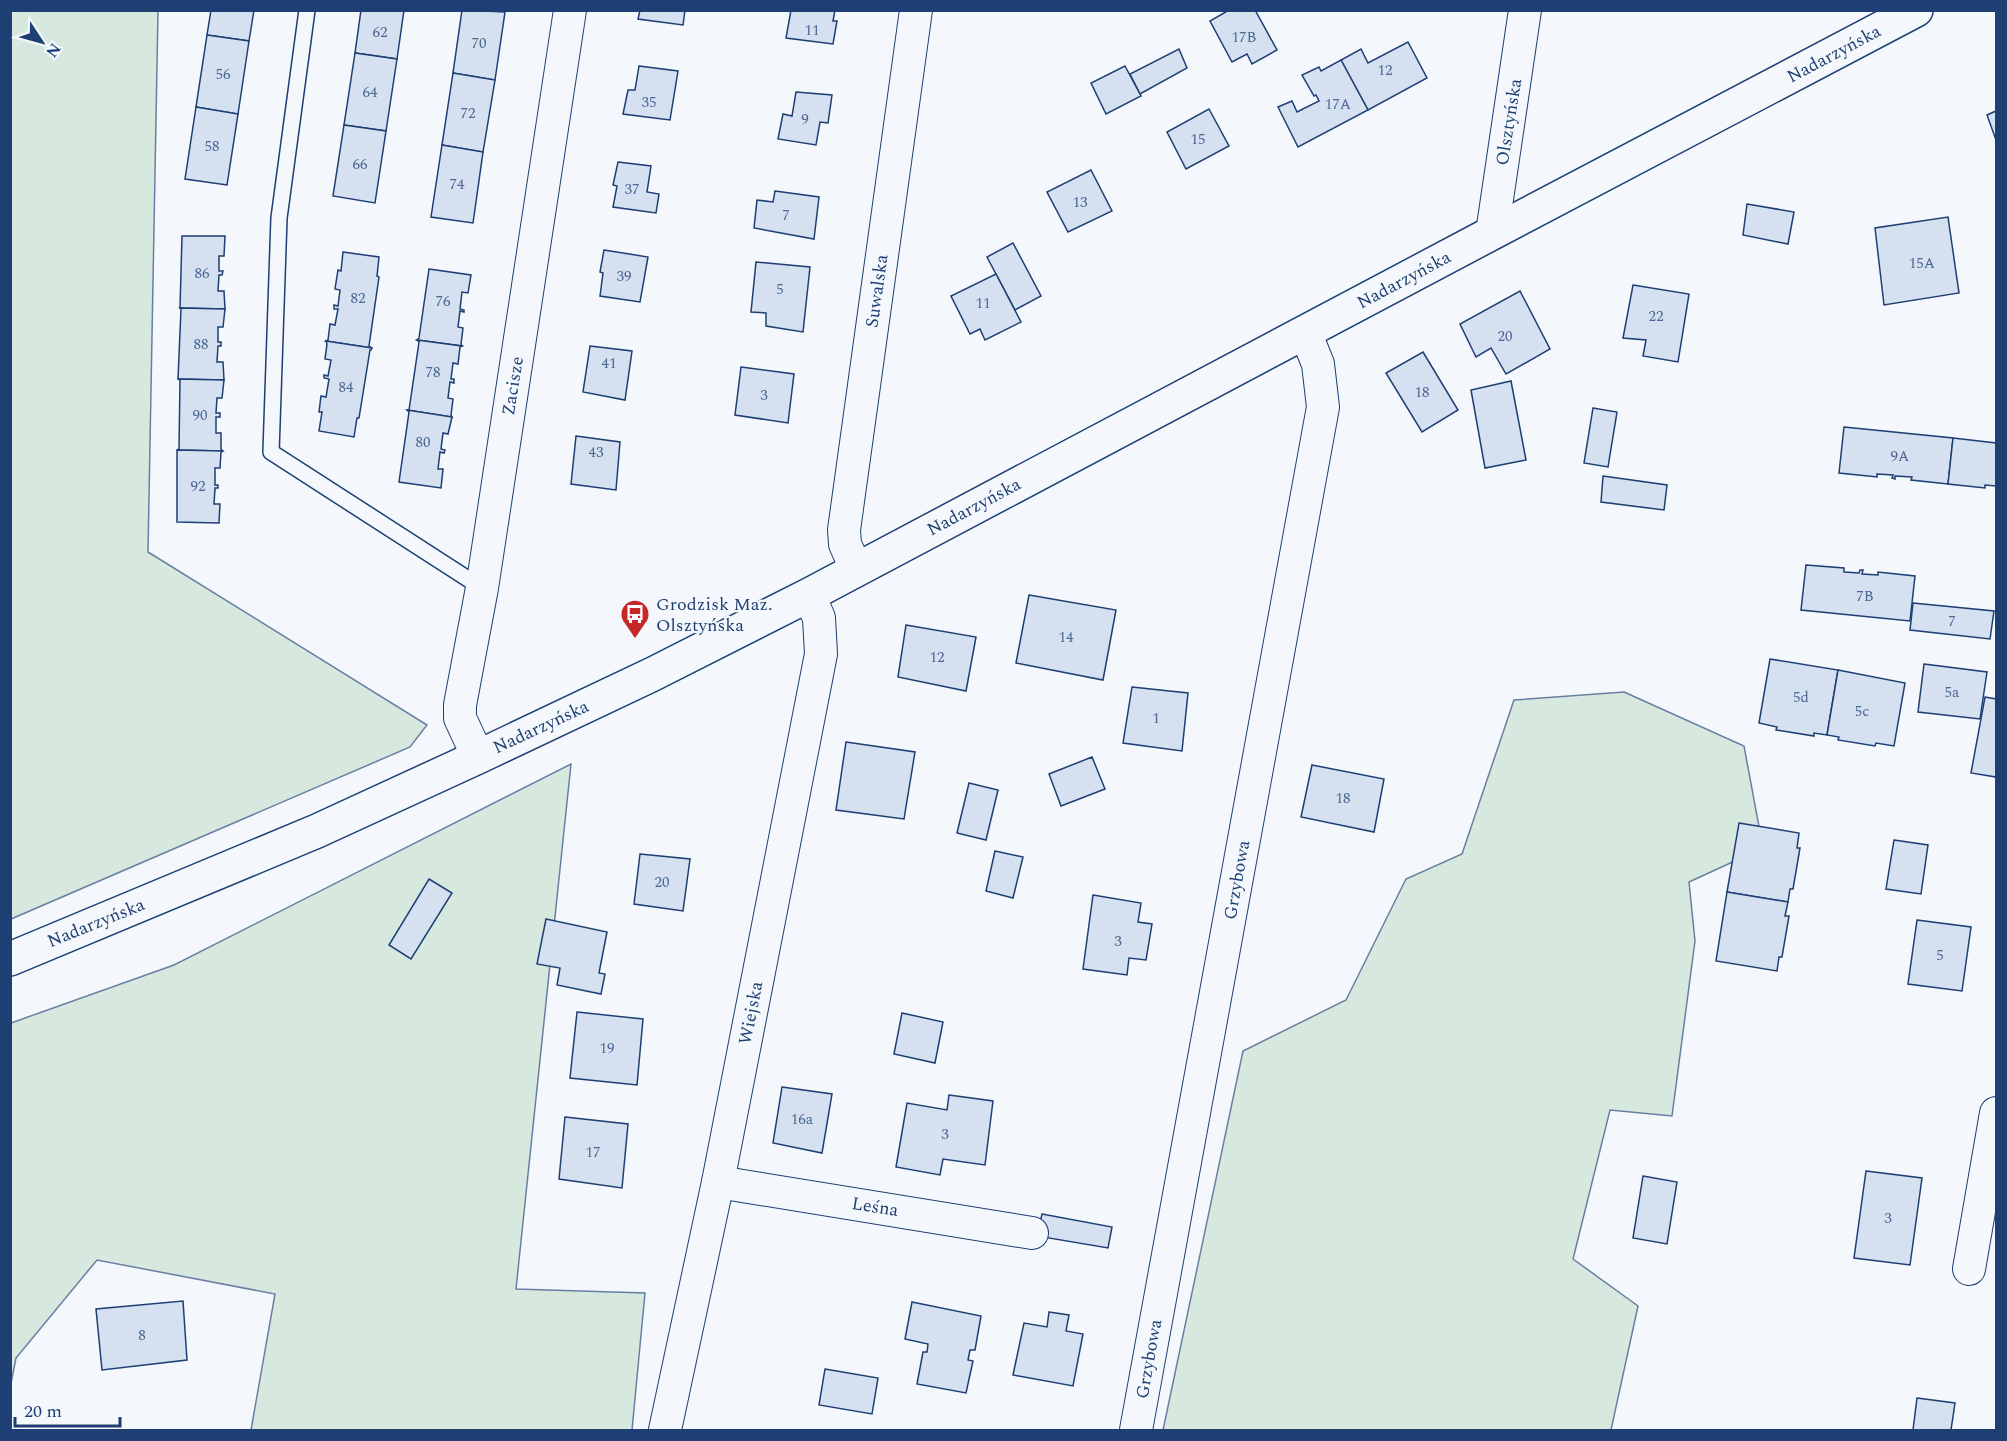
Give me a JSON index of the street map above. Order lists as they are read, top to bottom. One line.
{"streets":{"street":["Nadarzyńska","Olsztyńska","Suwalska","Zacisze","Grzybowa","Wiejska","Leśna"]},"crossings":[["Nadarzyńska","Olsztyńska"],["Nadarzyńska","Suwalska"],["Nadarzyńska","Zacisze"],["Nadarzyńska","Grzybowa"],["Nadarzyńska","Wiejska"],["Wiejska","Leśna"]],"places":{"bus stop":["Grodzisk Maz. Olsztyńska"]},"house_numbers":["11","62","17B","70","12","56","64","35","17A","72","9","15","58","66","74","37","13","7","15A","86","39","5","82","76","11","22","20","88","41","78","84","18","3","90","80","43","9A","92","7B","7","14","12","5a","5d","5c","1","18","20","3","5","19","16a","3","17","3","8"],"scale_bar":"20 m","north":"bottom right"}
